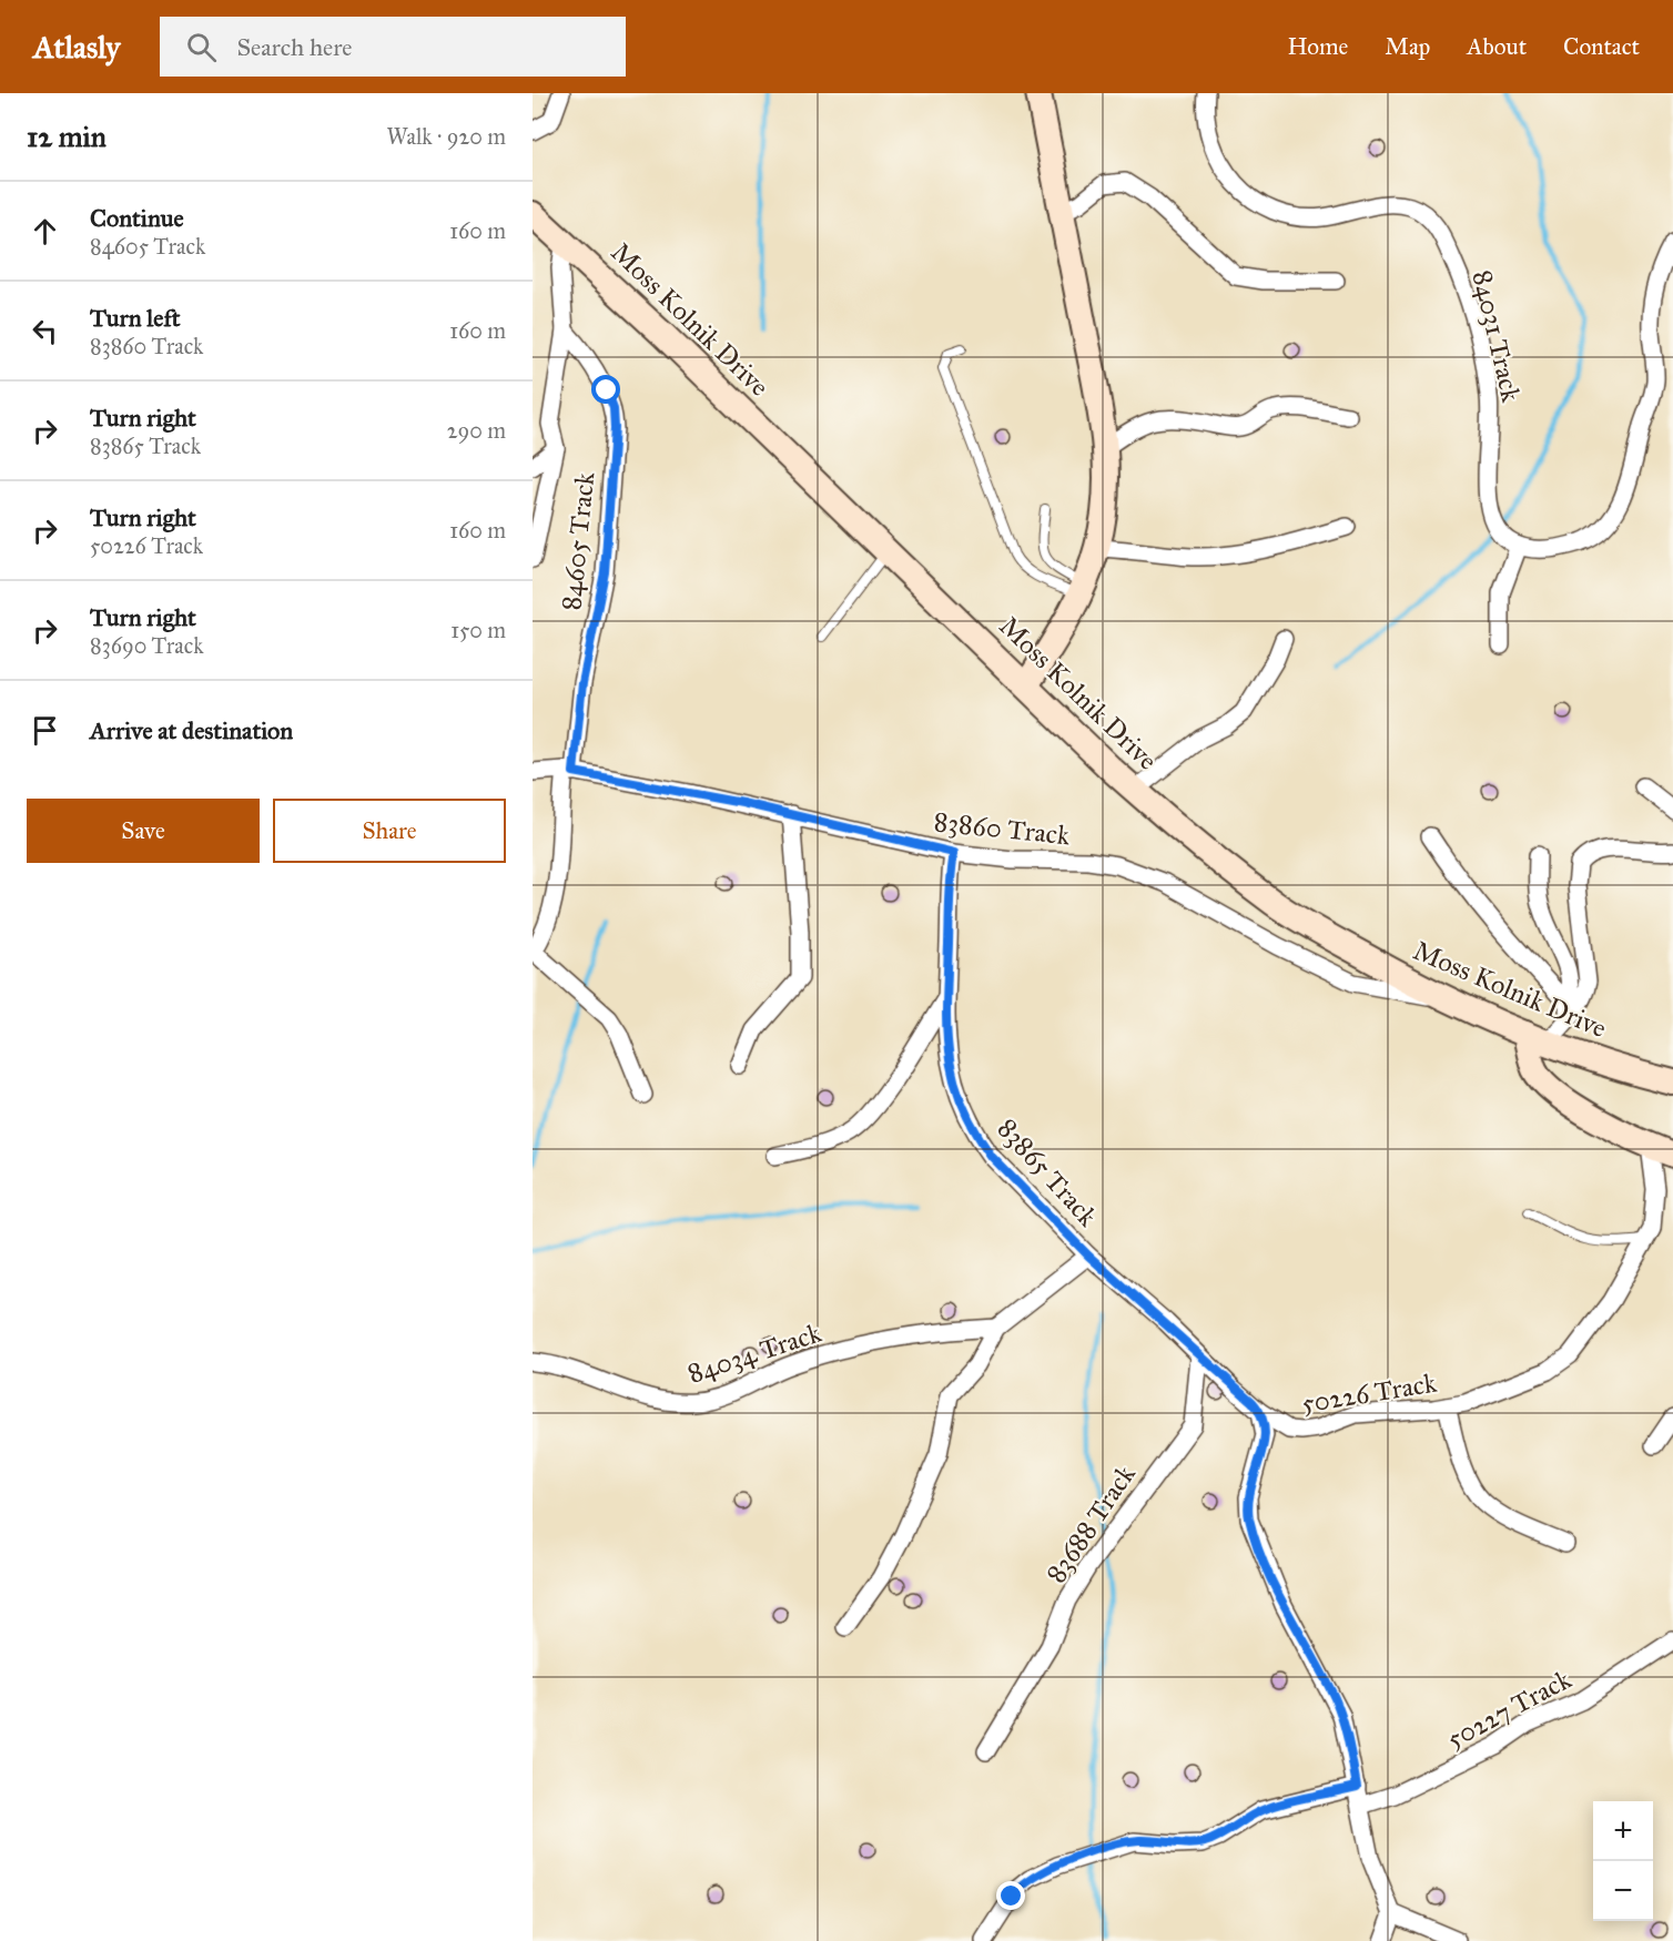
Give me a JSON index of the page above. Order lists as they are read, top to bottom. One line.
{"streets":{"main road":["Moss Kolnik Drive"],"street":["84031 Track","84605 Track","83860 Track","83865 Track","84034 Track","50226 Track","83688 Track","50227 Track"]},"crossings":[["Moss Kolnik Drive","83860 Track"],["84605 Track","83860 Track"],["83860 Track","83865 Track"],["83865 Track","50226 Track"],["83865 Track","83688 Track"]],"page":{"header":"Atlasly","search":"Search here","nav":["Home","Map","About","Contact"],"heading":["12 min","Walk · 920 m"],"list":[["Continue","84605 Track","160 m"],["Turn left","83860 Track","160 m"],["Turn right","83865 Track","290 m"],["Turn right","50226 Track","160 m"],["Turn right","83690 Track","150 m"],"Arrive at destination"],"buttons":["Save","Share"],"map_buttons":["+","−"]}}
